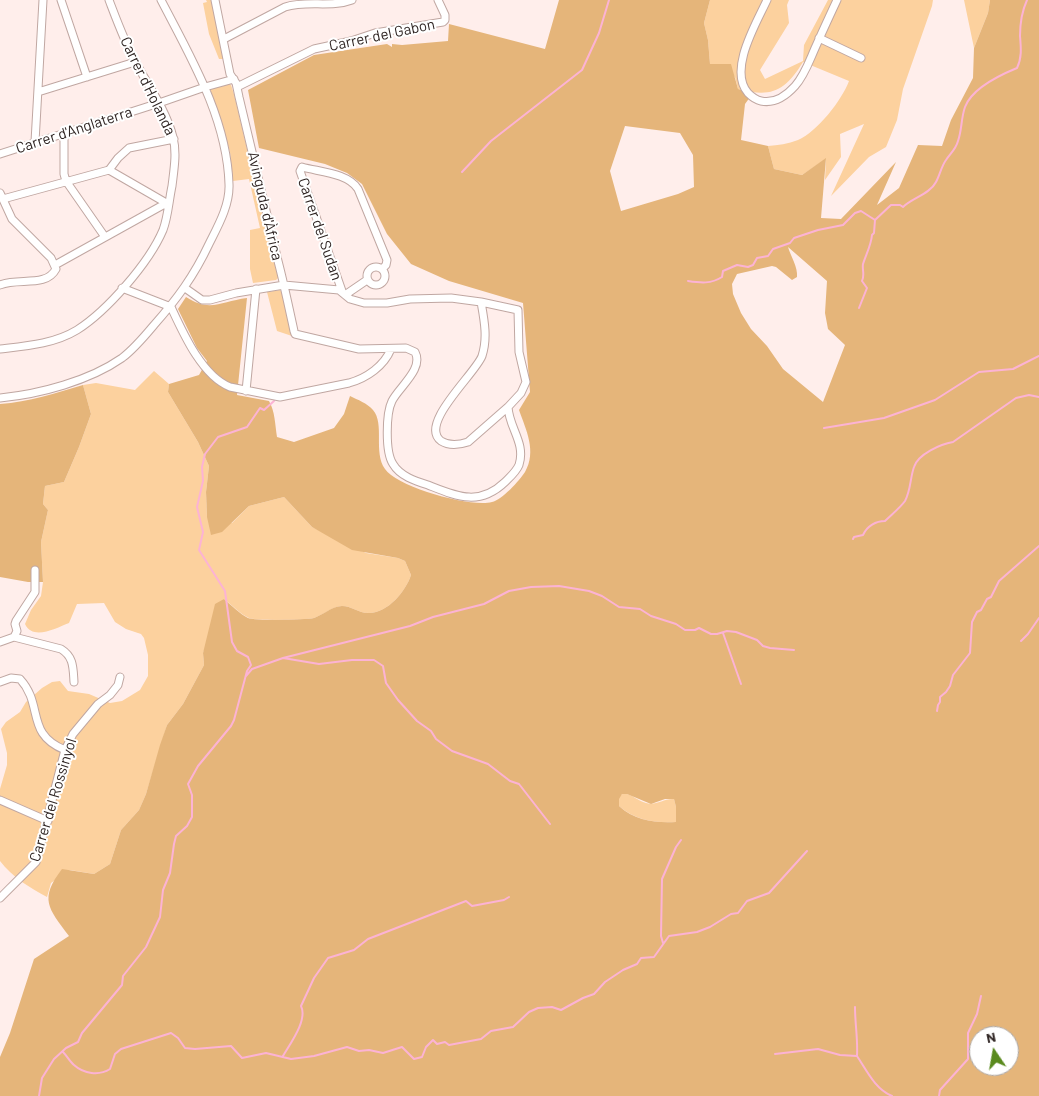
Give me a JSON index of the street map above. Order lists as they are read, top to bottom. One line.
{"streets":{"street":["Carrer del Gabon","Carrer d'Holanda","Carrer d'Anglaterra","Avinguda d'Àfrica","Carrer del Sudan","Carrer del Rossinyol"]},"crossings":[["Carrer del Gabon","Avinguda d'Àfrica"],["Carrer d'Holanda","Carrer d'Anglaterra"],["Carrer d'Anglaterra","Avinguda d'Àfrica"]],"north":"top"}
